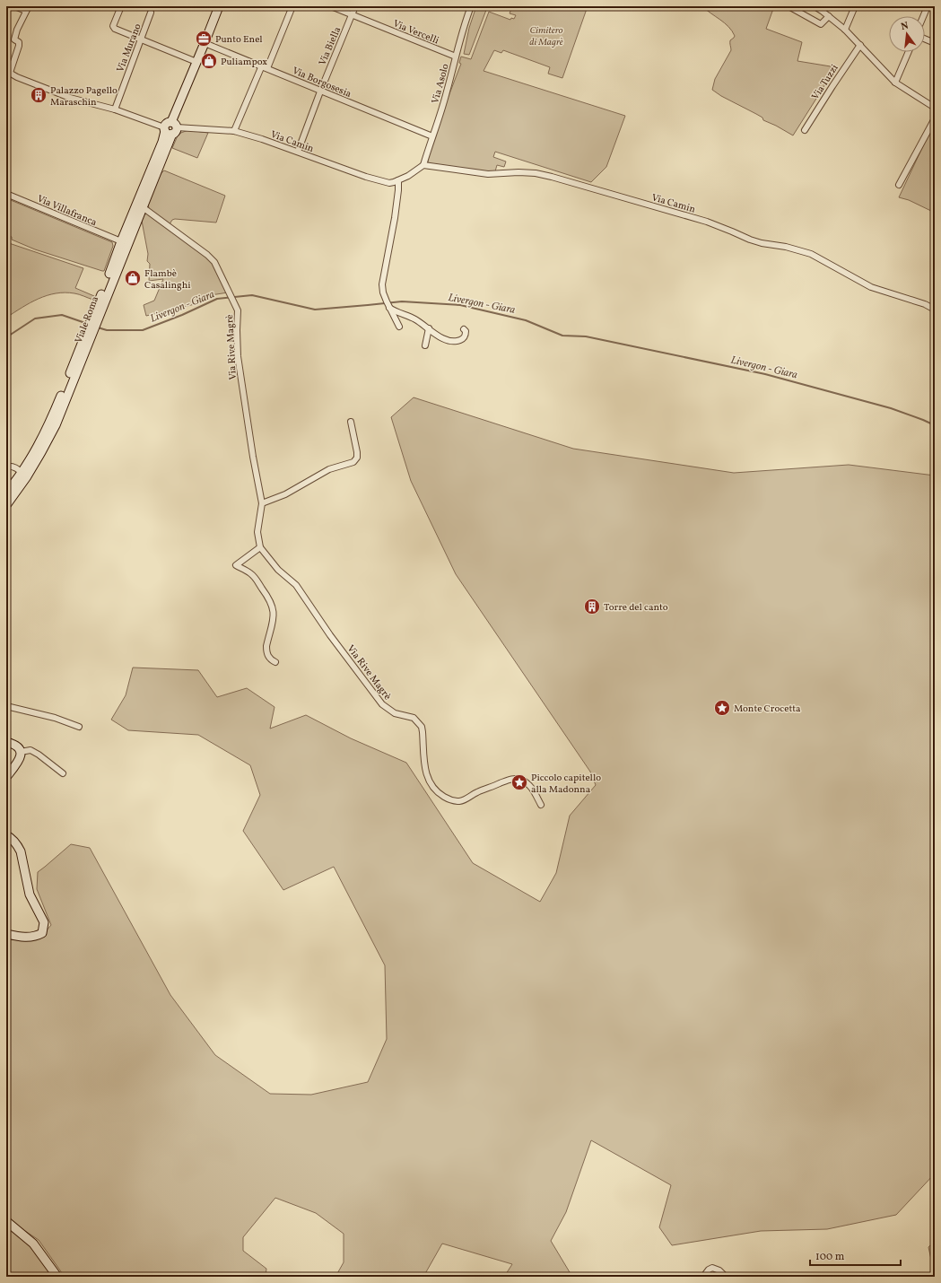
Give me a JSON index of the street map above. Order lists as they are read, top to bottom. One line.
{"streets":{"main road":["Viale Roma"],"street":["Via Vercelli","Via Biella","Via Murano","Via Borgosesia","Via Tuzzi","Via Asolo","Via Camin","Via Villafranca","Via Rive Magrè"]},"crossings":[["Via Vercelli","Via Biella"],["Via Vercelli","Via Asolo"],["Via Biella","Via Borgosesia"],["Via Biella","Via Camin"],["Via Murano","Via Camin"],["Via Borgosesia","Via Asolo"],["Via Borgosesia","Viale Roma"],["Via Asolo","Via Camin"],["Via Camin","Viale Roma"],["Via Villafranca","Viale Roma"],["Viale Roma","Via Rive Magrè"]],"water":["Livergon - Giara"],"parks":["Cimitero di Magrè"],"places":{"office":["Punto Enel"],"shop":["Puliampox","Flambè Casalinghi"],"building":["Palazzo Pagello Maraschin","Torre del canto"],"place":["Monte Crocetta","Piccolo capitello alla Madonna"]},"scale_bar":"100 m","north":"top"}
